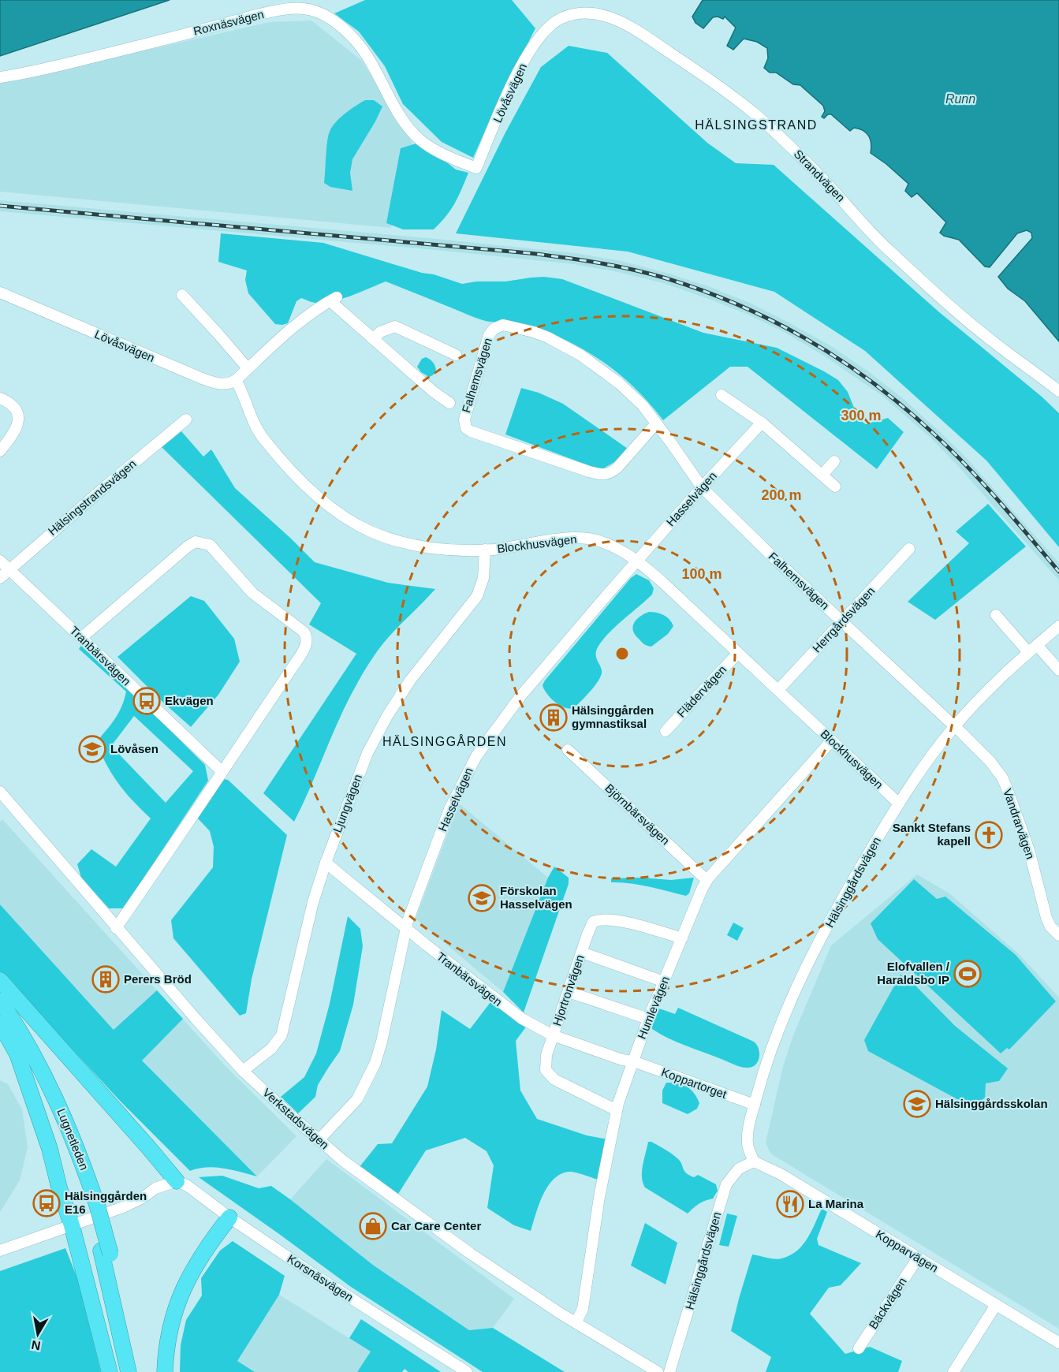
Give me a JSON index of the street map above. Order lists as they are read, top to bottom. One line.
{"streets":{"highway":["Lugnetleden"],"street":["Roxnäsvägen","Lövåsvägen","Strandvägen","Falhemsvägen","Hälsingstrandsvägen","Hasselvägen","Blockhusvägen","Herrgårdsvägen","Tranbärsvägen","Flädervägen","Ljungvägen","Björnbärsvägen","Vandrarvägen","Hälsinggårdsvägen","Hjortronvägen","Humlevägen","Koppartorget","Verkstadsvägen","Kopparvägen","Korsnäsvägen","Bäckvägen"]},"crossings":[["Roxnäsvägen","Lövåsvägen"],["Lövåsvägen","Strandvägen"],["Lövåsvägen","Blockhusvägen"],["Falhemsvägen","Hasselvägen"],["Falhemsvägen","Herrgårdsvägen"],["Falhemsvägen","Vandrarvägen"],["Falhemsvägen","Hälsinggårdsvägen"],["Hälsingstrandsvägen","Tranbärsvägen"],["Hasselvägen","Blockhusvägen"],["Hasselvägen","Tranbärsvägen"],["Hasselvägen","Verkstadsvägen"],["Blockhusvägen","Herrgårdsvägen"],["Blockhusvägen","Flädervägen"],["Blockhusvägen","Ljungvägen"],["Blockhusvägen","Hälsinggårdsvägen"],["Blockhusvägen","Humlevägen"],["Tranbärsvägen","Ljungvägen"],["Tranbärsvägen","Hjortronvägen"],["Tranbärsvägen","Humlevägen"],["Tranbärsvägen","Koppartorget"],["Ljungvägen","Verkstadsvägen"],["Björnbärsvägen","Humlevägen"],["Vandrarvägen","Hälsinggårdsvägen"],["Hälsinggårdsvägen","Koppartorget"],["Hälsinggårdsvägen","Kopparvägen"],["Hjortronvägen","Humlevägen"],["Humlevägen","Koppartorget"],["Humlevägen","Verkstadsvägen"],["Kopparvägen","Bäckvägen"]],"districts":["HÄLSINGSTRAND","HÄLSINGGÅRDEN"],"water":["Runn"],"places":{"bus stop":["Ekvägen","Hälsinggården E16"],"building":["Hälsinggården gymnastiksal","Perers Bröd"],"school or university":["Lövåsen","Förskolan Hasselvägen","Hälsinggårdsskolan"],"church":["Sankt Stefans kapell"],"sports":["Elofvallen / Haraldsbo IP"],"restaurant":["La Marina"],"shop":["Car Care Center"]},"north":"bottom","rings":["300 m","200 m","100 m"]}
